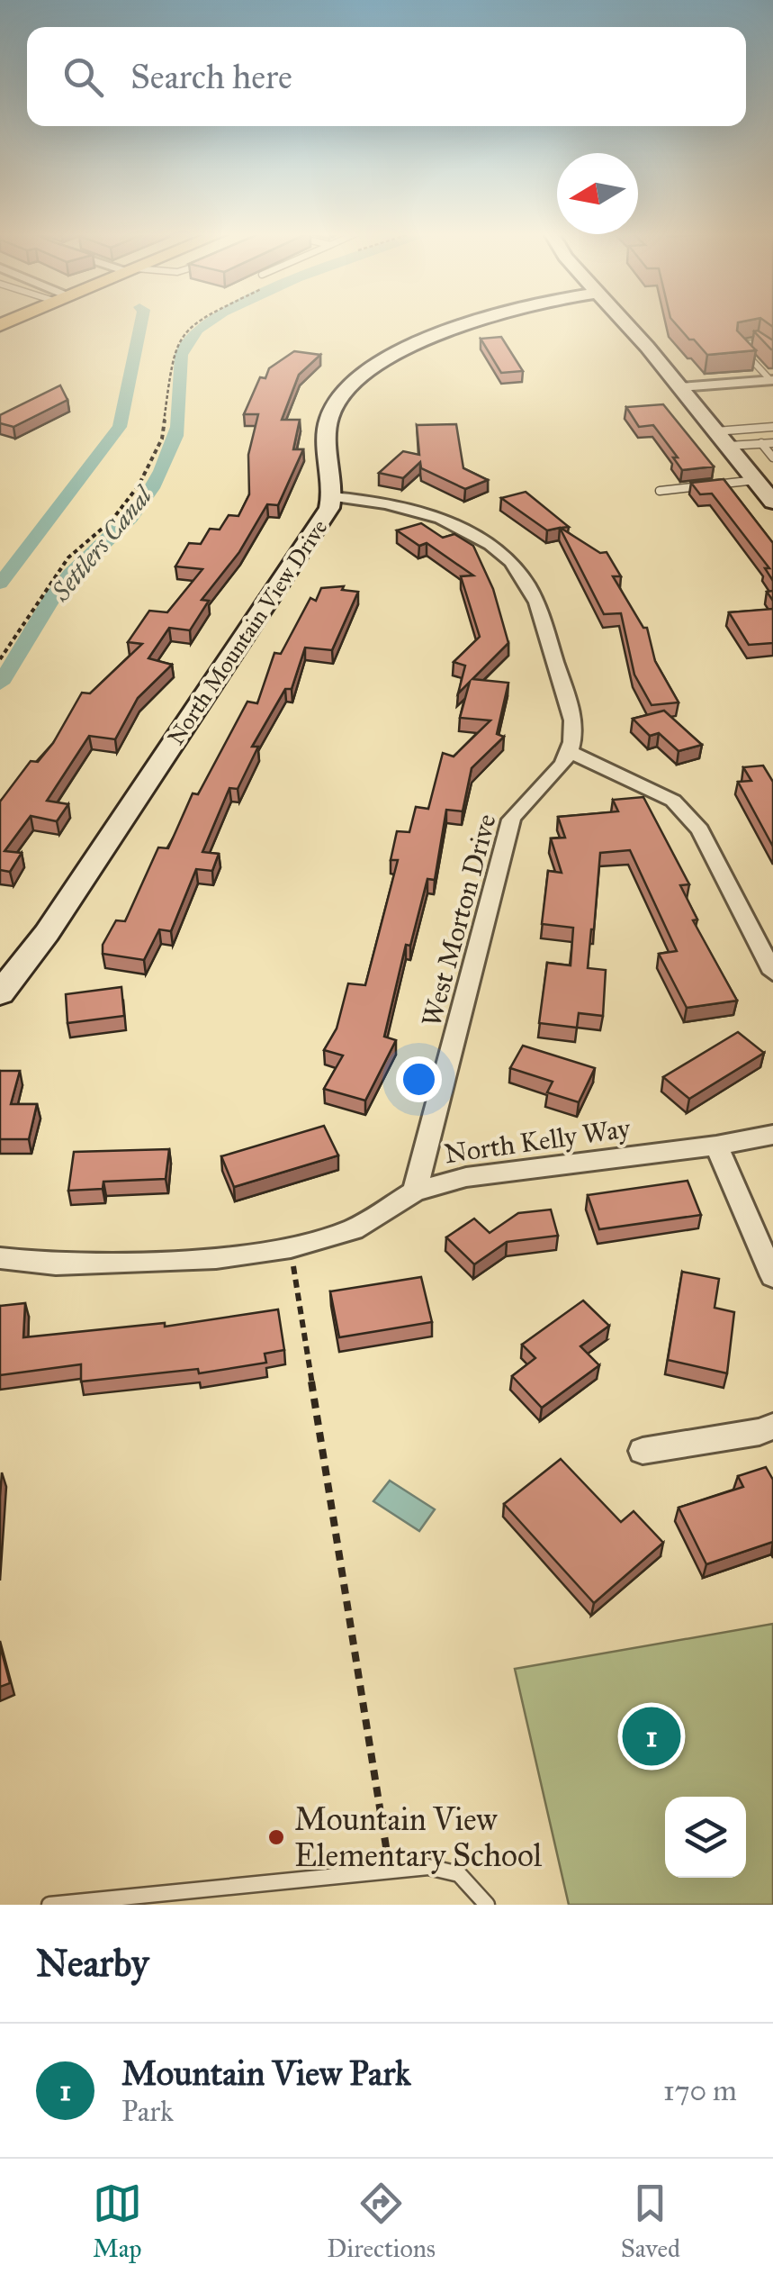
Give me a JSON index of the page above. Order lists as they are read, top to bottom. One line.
{"streets":{"street":["North Mountain View Drive","West Morton Drive","North Kelly Way"]},"crossings":[["West Morton Drive","North Kelly Way"]],"water":["Settlers Canal"],"places":["Mountain View Elementary School"],"north":"left","page":{"search":"Search here","pins":"1","heading":"Nearby","list":[{"mark":"1","name":"Mountain View Park","note":"Park","value":"170 m"}],"nav":["Map","Directions","Saved"]}}
